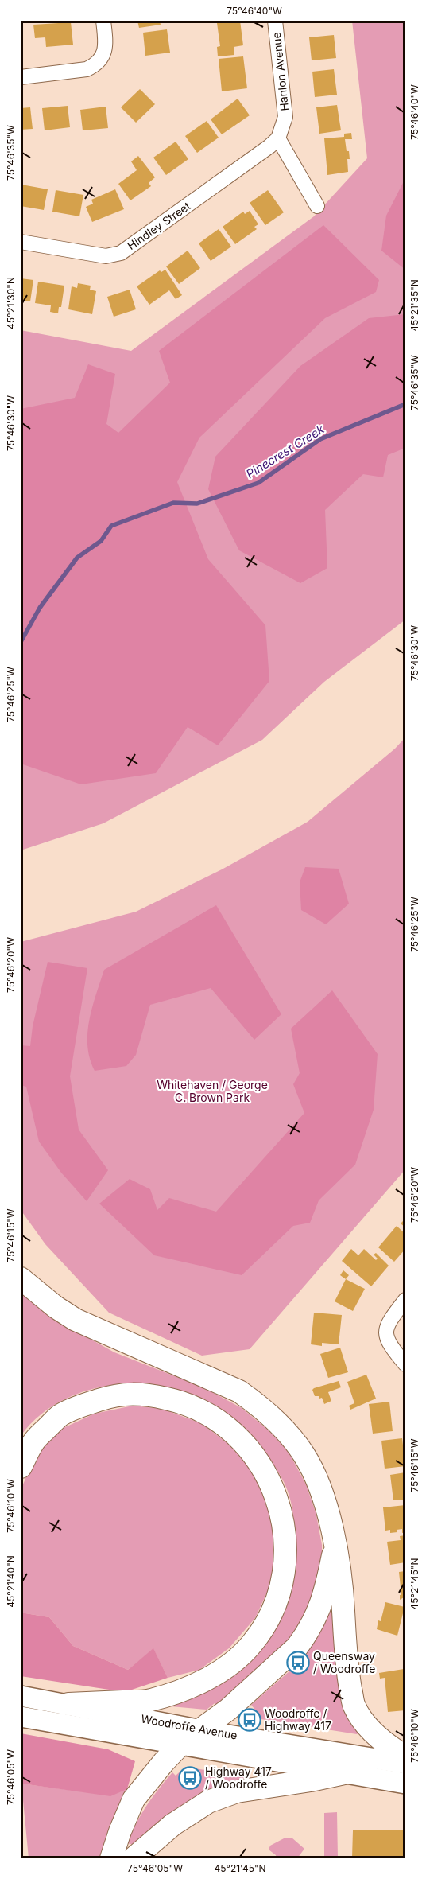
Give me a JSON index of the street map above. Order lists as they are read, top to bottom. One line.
{"streets":{"main road":["Woodroffe Avenue"],"street":["Hanlon Avenue","Hindley Street"]},"crossings":[["Hanlon Avenue","Hindley Street"]],"water":["Pinecrest Creek"],"parks":["Whitehaven / George C. Brown Park"],"places":{"bus stop":["Queensway / Woodroffe","Woodroffe / Highway 417","Highway 417 / Woodroffe"]},"coordinates":["75°46'40\"W","75°46'35\"W","45°21'30\"N","45°21'35\"N","75°46'30\"W","75°46'25\"W","75°46'20\"W","75°46'15\"W","75°46'10\"W","45°21'40\"N","45°21'45\"N","75°46'05\"W"]}
